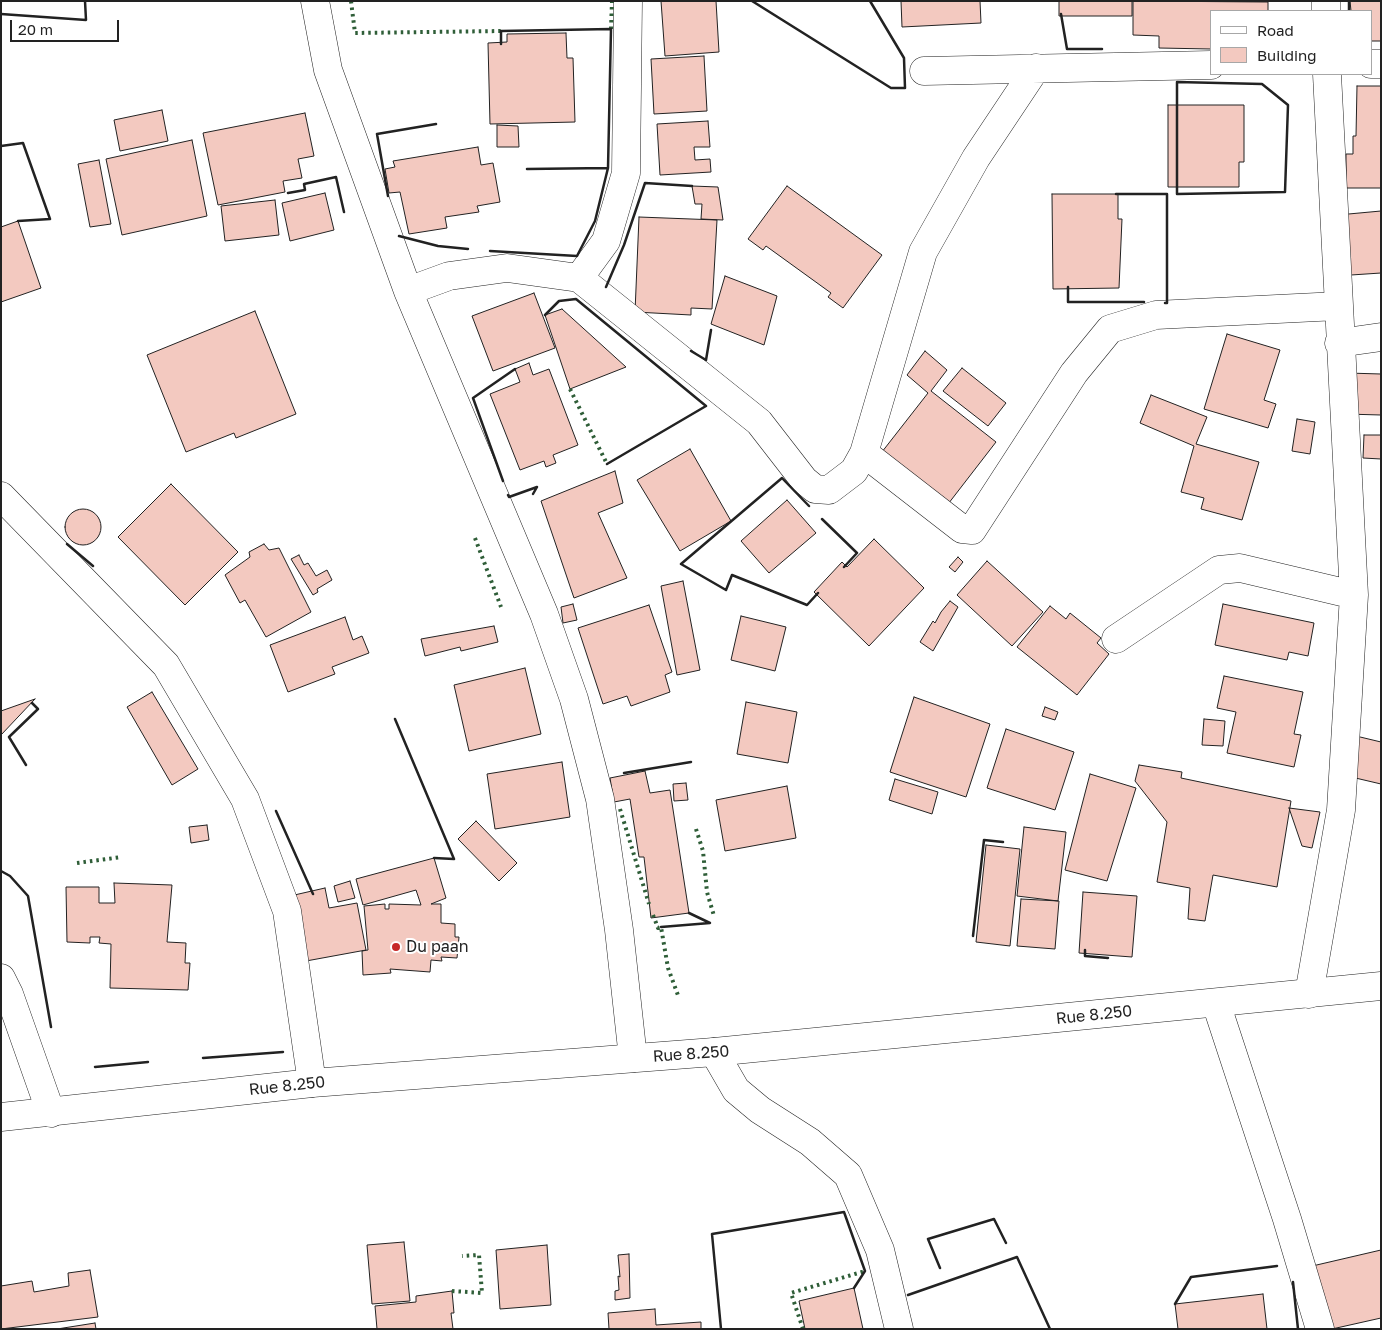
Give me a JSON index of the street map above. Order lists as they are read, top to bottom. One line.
{"streets":{"main road":["Rue 8.250"]},"places":["Du paan"],"legend":["Road","Building"],"scale_bar":"20 m"}
